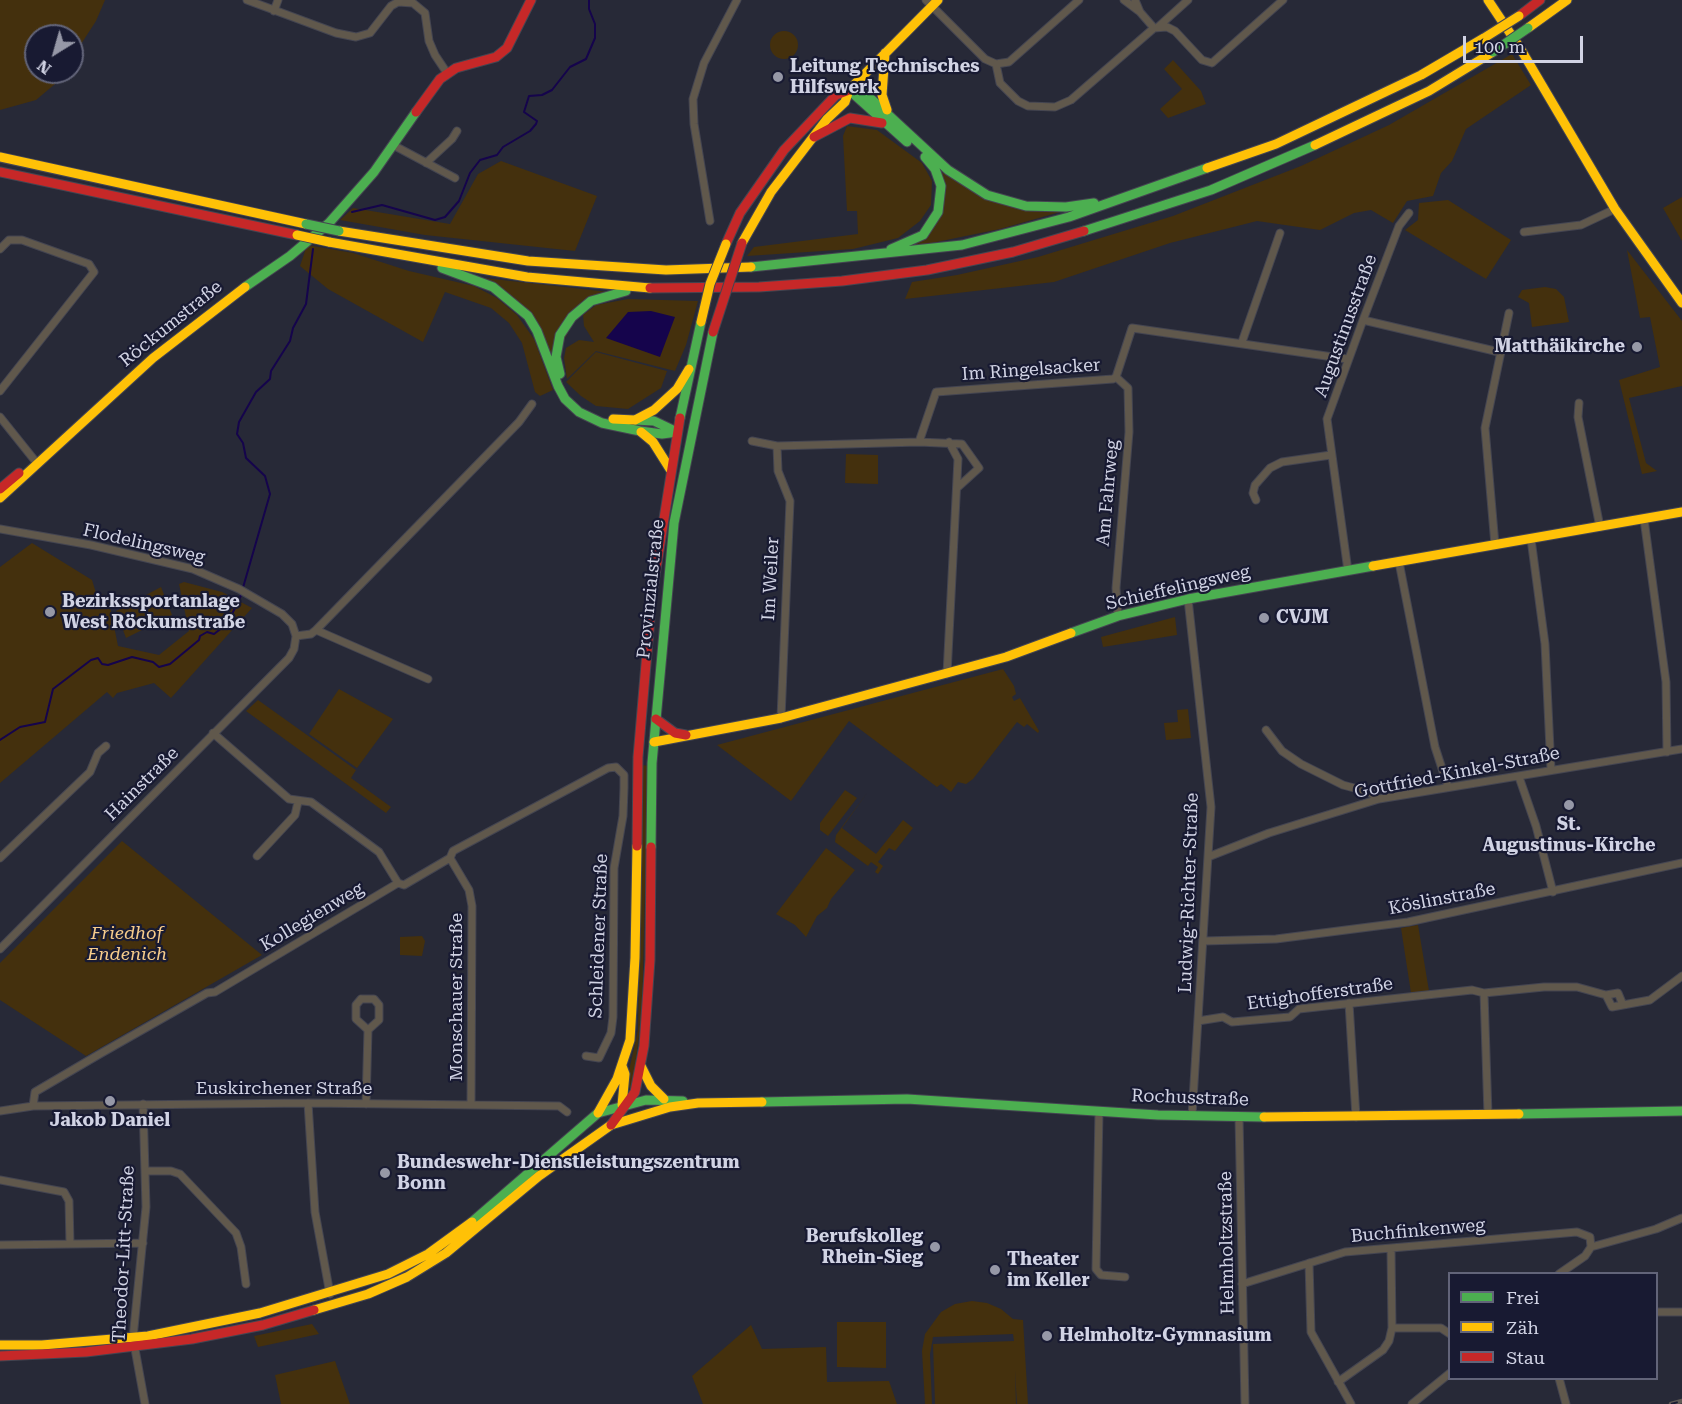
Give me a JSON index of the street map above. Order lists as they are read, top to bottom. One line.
{"streets":{"main road":["Röckumstraße","Schieffelingsweg","Provinzialstraße","Rochusstraße"],"street":["Augustinusstraße","Im Ringelsacker","Am Fahrweg","Flodelingsweg","Im Weiler","Gottfried-Kinkel-Straße","Hainstraße","Ludwig-Richter-Straße","Köslinstraße","Kollegienweg","Schleidener Straße","Ettighofferstraße","Monschauer Straße","Euskirchener Straße","Buchfinkenweg","Helmholtzstraße","Theodor-Litt-Straße"]},"crossings":[["Augustinusstraße","Im Ringelsacker"],["Augustinusstraße","Schieffelingsweg"],["Im Ringelsacker","Am Fahrweg"],["Am Fahrweg","Schieffelingsweg"],["Flodelingsweg","Hainstraße"],["Im Weiler","Schieffelingsweg"],["Schieffelingsweg","Provinzialstraße"],["Schieffelingsweg","Ludwig-Richter-Straße"],["Provinzialstraße","Rochusstraße"],["Gottfried-Kinkel-Straße","Ludwig-Richter-Straße"],["Ludwig-Richter-Straße","Köslinstraße"],["Ludwig-Richter-Straße","Ettighofferstraße"],["Ludwig-Richter-Straße","Rochusstraße"],["Kollegienweg","Schleidener Straße"],["Kollegienweg","Monschauer Straße"],["Kollegienweg","Euskirchener Straße"],["Monschauer Straße","Euskirchener Straße"],["Euskirchener Straße","Theodor-Litt-Straße"],["Rochusstraße","Helmholtzstraße"],["Buchfinkenweg","Helmholtzstraße"]],"parks":["Friedhof Endenich"],"places":["Leitung Technisches Hilfswerk","Matthäikirche","Bezirkssportanlage West Röckumstraße","CVJM","St. Augustinus-Kirche","Jakob Daniel","Bundeswehr-Dienstleistungszentrum Bonn","Berufskolleg Rhein-Sieg","Theater im Keller","Helmholtz-Gymnasium"],"legend":["Frei","Zäh","Stau"],"scale_bar":"100 m","north":"bottom left"}
